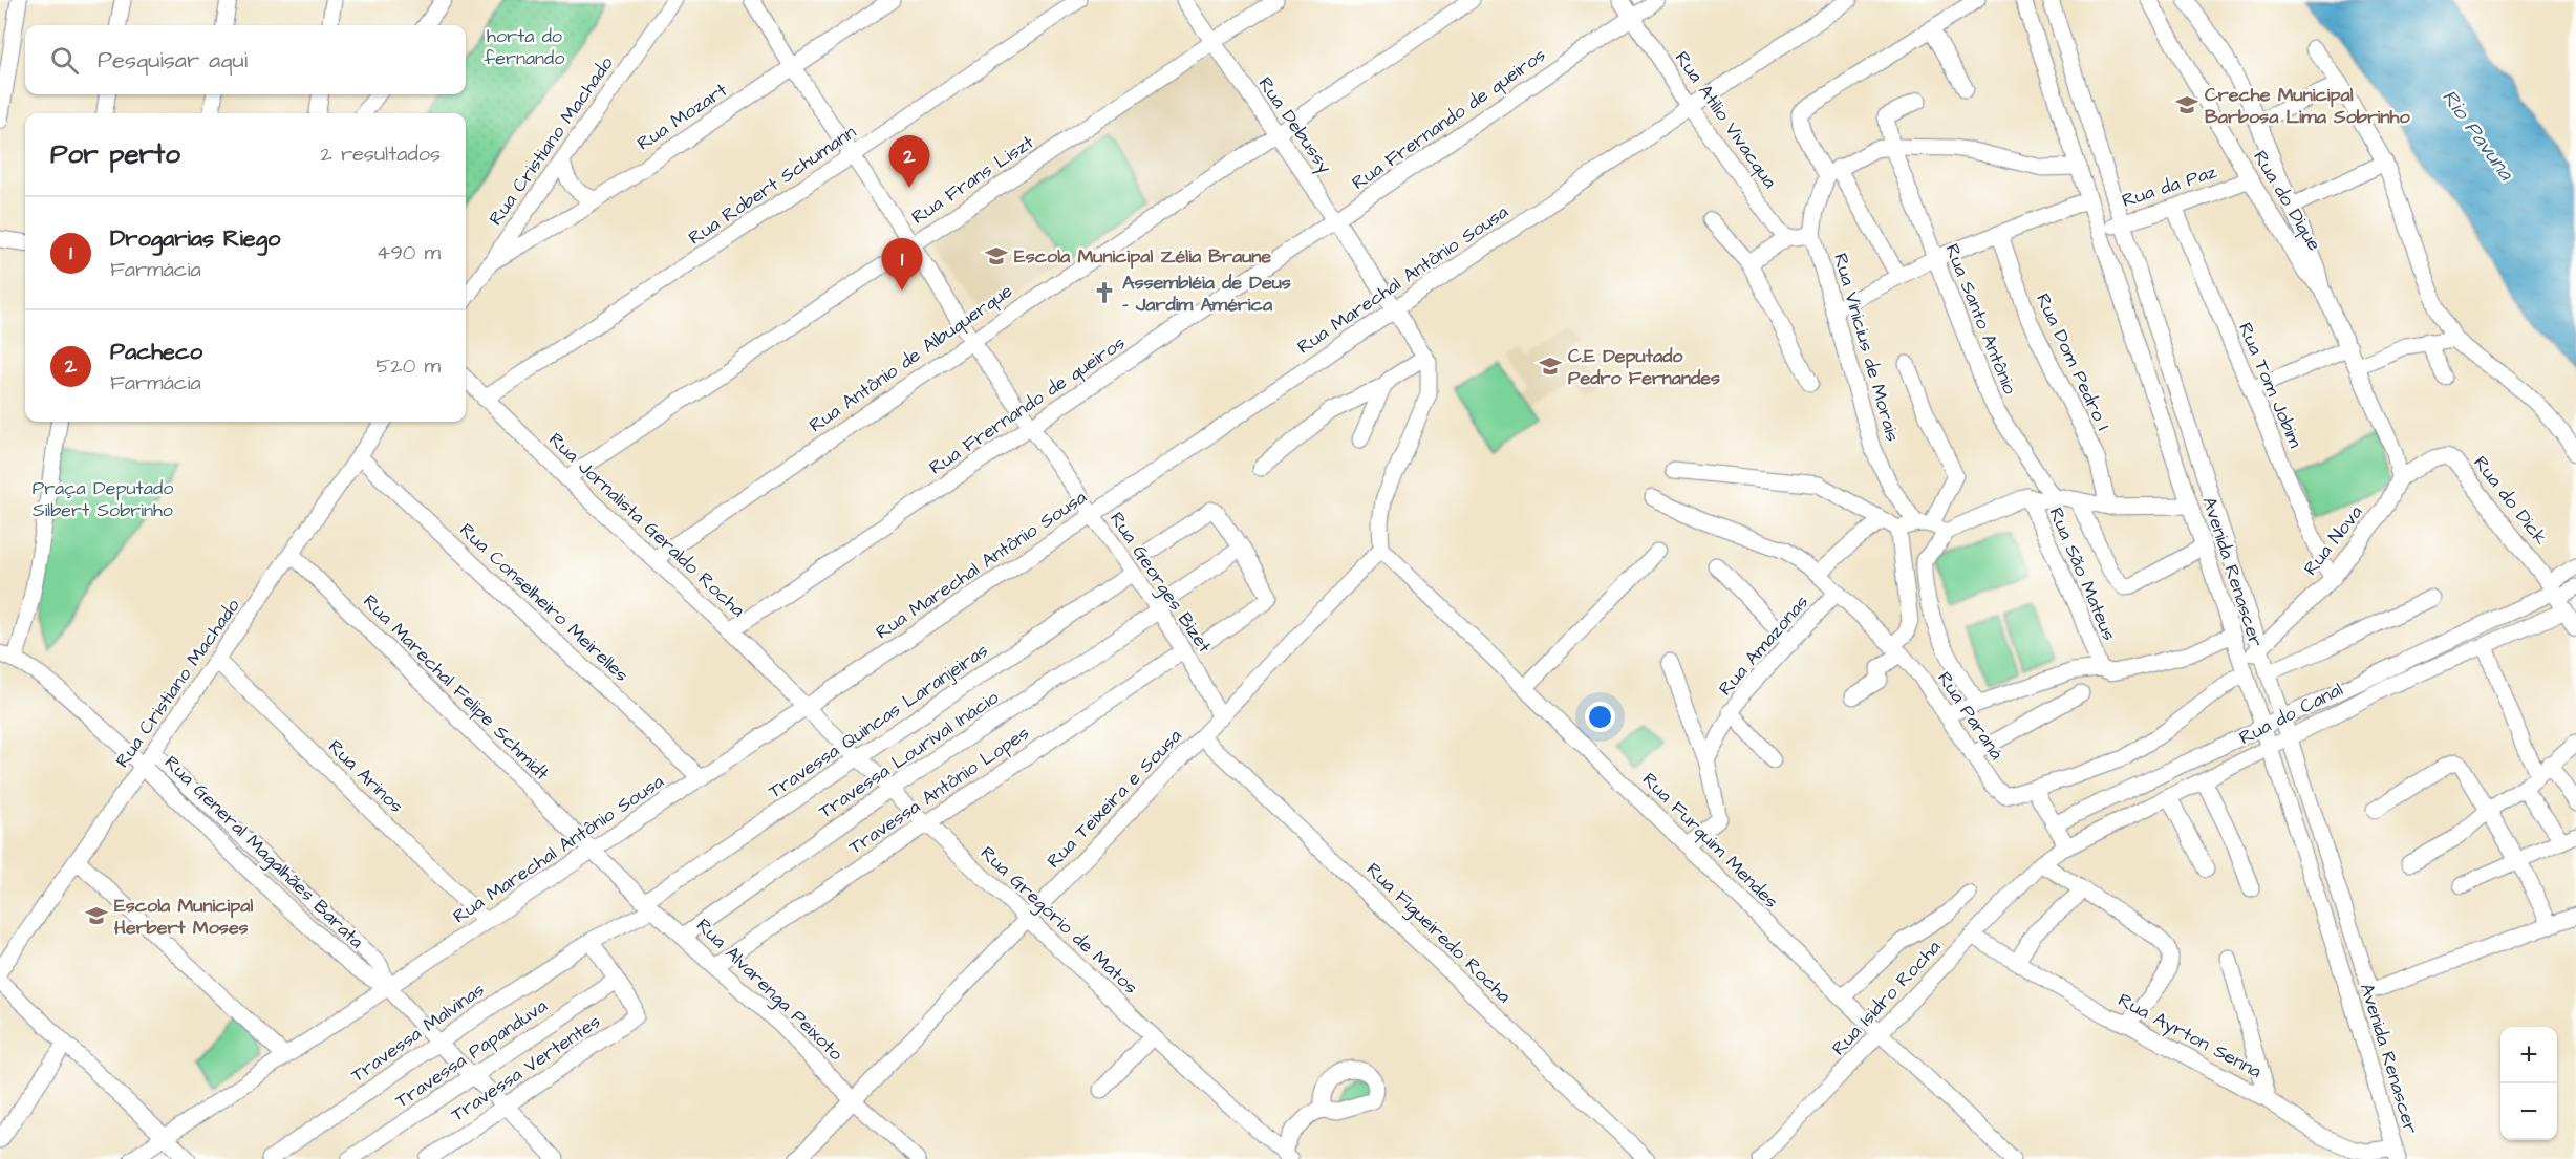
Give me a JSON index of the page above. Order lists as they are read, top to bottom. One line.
{"streets":{"street":["Rua Mozart","Rua Frernando de queiros","Rua Atilio Vivacqua","Rua Debussy","Rua Cristiano Machado","Rua Frans Liszt","Rua Robert Schumann","Rua da Paz","Rua do Dique","Rua Marechal Antônio Sousa","Rua Santo Antônio","Rua Vinicius de Morais","Rua Antônio de Albuquerque","Rua Dom Pedro I","Rua Tom Jobim","Rua do Dick","Rua Jornalista Geraldo Rocha","Rua Nova","Avenida Renascer","Rua São Mateus","Rua Georges Bizet","Rua Conselheiro Meirelles","Rua Amazonas","Rua Marechal Felipe Schmidt","Rua do Canal","Rua Paraná","Travessa Quincas Laranjeiras","Travessa Lourival Inácio","Rua Arinos","Travessa Antônio Lopes","Rua Teixeira e Sousa","Rua Furquim Mendes","Rua General Magalhães Barata","Rua Gregório de Matos","Rua Figueiredo Rocha","Rua Alvarenga Peixoto","Rua Isidro Rocha","Travessa Malvinas","Rua Ayrton Senna","Travessa Papanduva","Travessa Vertentes"]},"crossings":[["Rua Mozart","Rua Cristiano Machado"],["Rua Mozart","Rua Georges Bizet"],["Rua Frernando de queiros","Rua Atilio Vivacqua"],["Rua Frernando de queiros","Rua Debussy"],["Rua Frernando de queiros","Rua Jornalista Geraldo Rocha"],["Rua Frernando de queiros","Rua Georges Bizet"],["Rua Atilio Vivacqua","Rua Marechal Antônio Sousa"],["Rua Debussy","Rua Frans Liszt"],["Rua Debussy","Rua Marechal Antônio Sousa"],["Rua Debussy","Rua Antônio de Albuquerque"],["Rua Debussy","Rua Teixeira e Sousa"],["Rua Debussy","Rua Furquim Mendes"],["Rua Cristiano Machado","Rua Conselheiro Meirelles"],["Rua Cristiano Machado","Rua Marechal Felipe Schmidt"],["Rua Cristiano Machado","Rua Arinos"],["Rua Cristiano Machado","Rua General Magalhães Barata"],["Rua Frans Liszt","Rua Jornalista Geraldo Rocha"],["Rua Frans Liszt","Rua Georges Bizet"],["Rua Robert Schumann","Rua Jornalista Geraldo Rocha"],["Rua Robert Schumann","Rua Georges Bizet"],["Rua da Paz","Rua do Dique"],["Rua da Paz","Rua Tom Jobim"],["Rua da Paz","Avenida Renascer"],["Rua do Dique","Rua do Dick"],["Rua do Dique","Rua Nova"],["Rua Marechal Antônio Sousa","Rua Jornalista Geraldo Rocha"],["Rua Marechal Antônio Sousa","Rua Georges Bizet"],["Rua Marechal Antônio Sousa","Rua Conselheiro Meirelles"],["Rua Marechal Antônio Sousa","Rua Marechal Felipe Schmidt"],["Rua Marechal Antônio Sousa","Rua Arinos"],["Rua Marechal Antônio Sousa","Rua General Magalhães Barata"],["Rua Marechal Antônio Sousa","Rua Gregório de Matos"],["Rua Marechal Antônio Sousa","Rua Alvarenga Peixoto"],["Rua Antônio de Albuquerque","Rua Jornalista Geraldo Rocha"],["Rua Antônio de Albuquerque","Rua Georges Bizet"],["Rua Tom Jobim","Rua Nova"],["Rua do Dick","Rua Nova"],["Rua do Dick","Rua do Canal"],["Rua Jornalista Geraldo Rocha","Rua Gregório de Matos"],["Rua Nova","Avenida Renascer"],["Rua Nova","Rua Paraná"],["Avenida Renascer","Rua do Canal"],["Avenida Renascer","Rua Ayrton Senna"],["Rua Georges Bizet","Travessa Quincas Laranjeiras"],["Rua Georges Bizet","Travessa Lourival Inácio"],["Rua Georges Bizet","Travessa Antônio Lopes"],["Rua Georges Bizet","Rua Teixeira e Sousa"],["Rua Amazonas","Rua Paraná"],["Rua Marechal Felipe Schmidt","Rua Alvarenga Peixoto"],["Rua do Canal","Rua Isidro Rocha"],["Travessa Quincas Laranjeiras","Rua Gregório de Matos"],["Travessa Quincas Laranjeiras","Rua Alvarenga Peixoto"],["Travessa Quincas Laranjeiras","Travessa Malvinas"],["Travessa Lourival Inácio","Rua Gregório de Matos"],["Travessa Lourival Inácio","Rua Alvarenga Peixoto"],["Travessa Antônio Lopes","Rua Gregório de Matos"],["Travessa Antônio Lopes","Rua Alvarenga Peixoto"],["Rua Teixeira e Sousa","Rua Furquim Mendes"],["Rua Teixeira e Sousa","Rua Gregório de Matos"],["Rua Teixeira e Sousa","Rua Figueiredo Rocha"],["Rua Teixeira e Sousa","Rua Alvarenga Peixoto"],["Rua Furquim Mendes","Rua Isidro Rocha"],["Rua Isidro Rocha","Rua Ayrton Senna"],["Travessa Papanduva","Travessa Vertentes"]],"water":["Rio Pavuna"],"parks":["horta do fernando","Praça Deputado Silbert Sobrinho"],"places":{"school or university":["Creche Municipal Barbosa Lima Sobrinho","Escola Municipal Zélia Braune","C.E Deputado Pedro Fernandes","Escola Municipal Herbert Moses"],"church":["Assembléia de Deus - Jardim América"]},"page":{"search":"Pesquisar aqui","heading":["Por perto","2 resultados"],"pins":["2","1"],"list":[{"mark":"1","name":"Drogarias Riego","note":"Farmácia","value":"490 m"},{"mark":"2","name":"Pacheco","note":"Farmácia","value":"520 m"}],"map_buttons":["+","−"]}}
